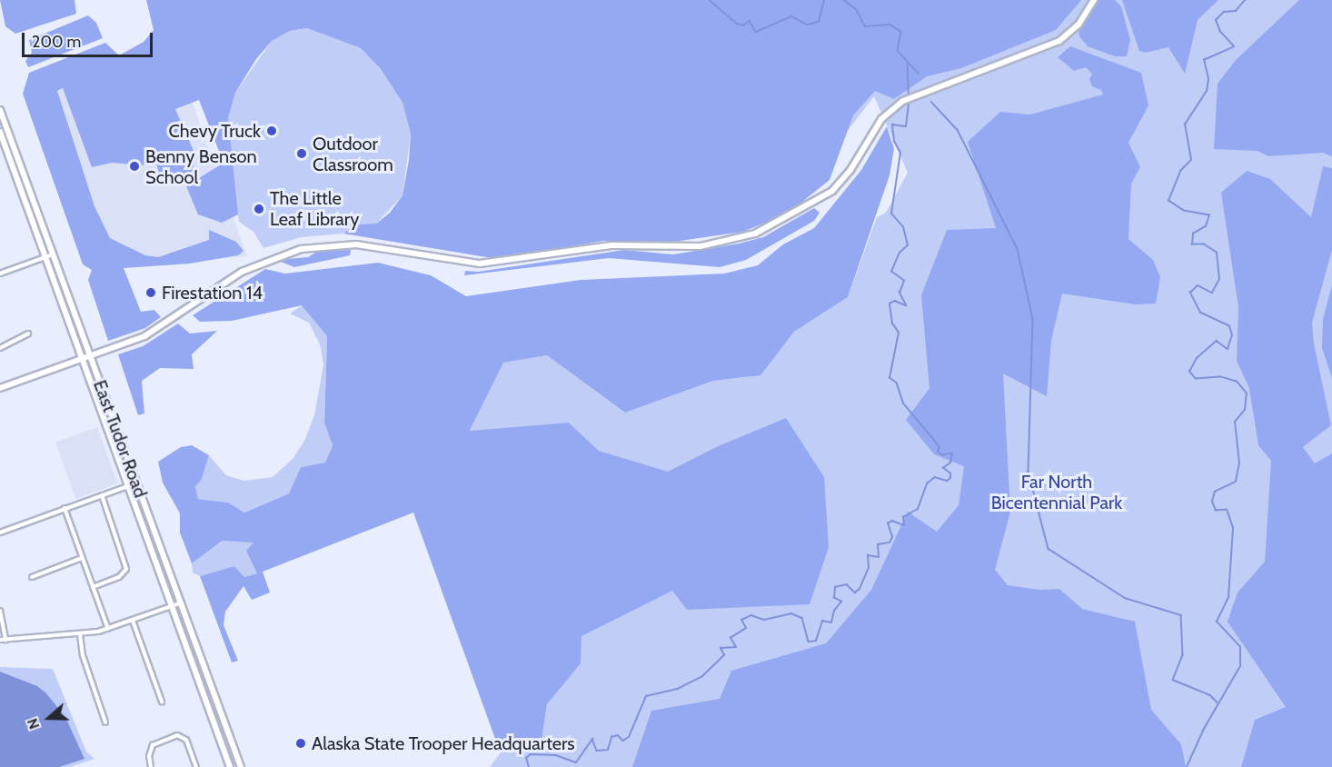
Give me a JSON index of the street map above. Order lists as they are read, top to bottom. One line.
{"streets":{"main road":["East Tudor Road"]},"parks":["Far North Bicentennial Park"],"places":["Chevy Truck","Outdoor Classroom","Benny Benson School","The Little Leaf Library","Firestation 14","Alaska State Trooper Headquarters"],"scale_bar":"200 m","north":"left"}
